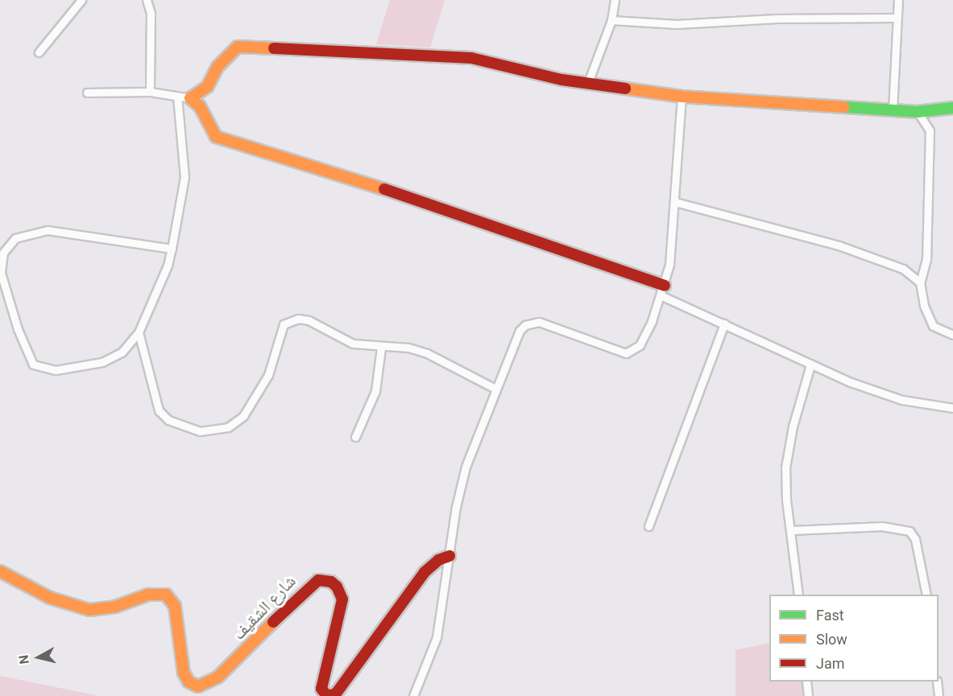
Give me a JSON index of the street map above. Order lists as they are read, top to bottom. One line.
{"streets":{"street":["شارع الشقيف"]},"legend":["Fast","Slow","Jam"],"north":"left"}
